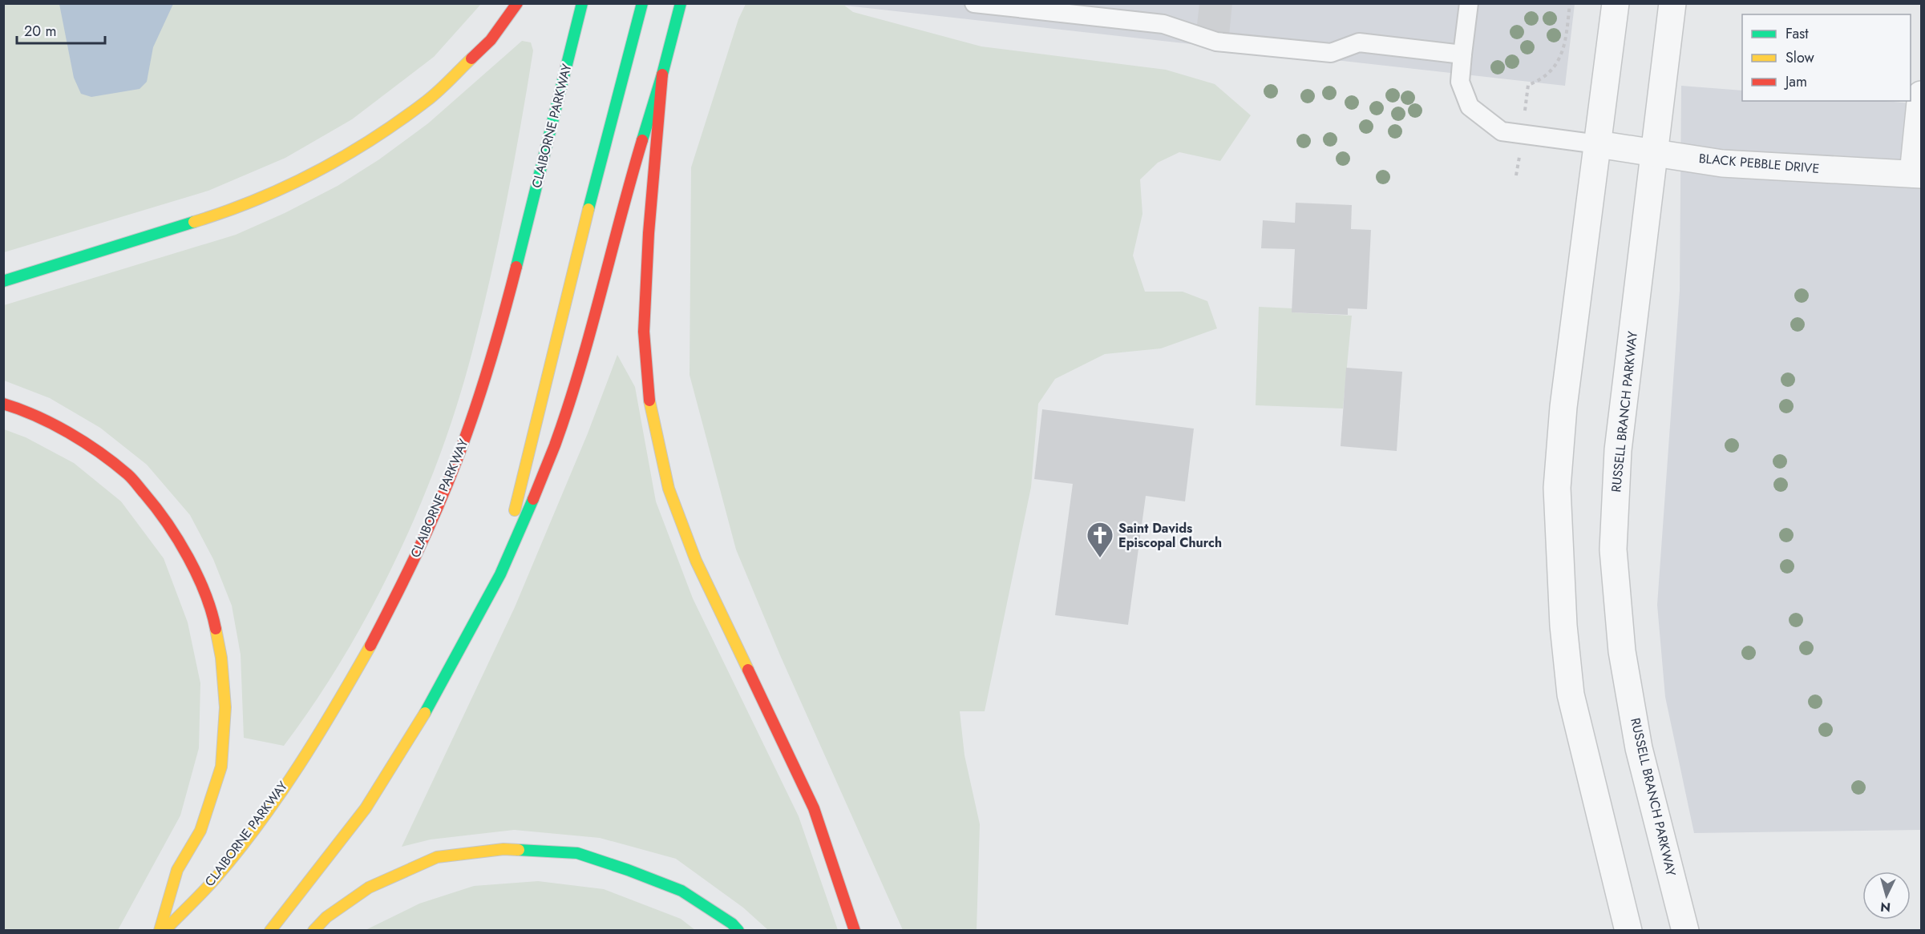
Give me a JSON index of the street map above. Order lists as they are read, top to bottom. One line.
{"streets":{"main road":["CLAIBORNE PARKWAY"],"street":["BLACK PEBBLE DRIVE","RUSSELL BRANCH PARKWAY"]},"crossings":[["BLACK PEBBLE DRIVE","RUSSELL BRANCH PARKWAY"]],"places":{"church":["Saint Davids Episcopal Church"]},"legend":["Fast","Slow","Jam"],"scale_bar":"20 m","north":"bottom"}
